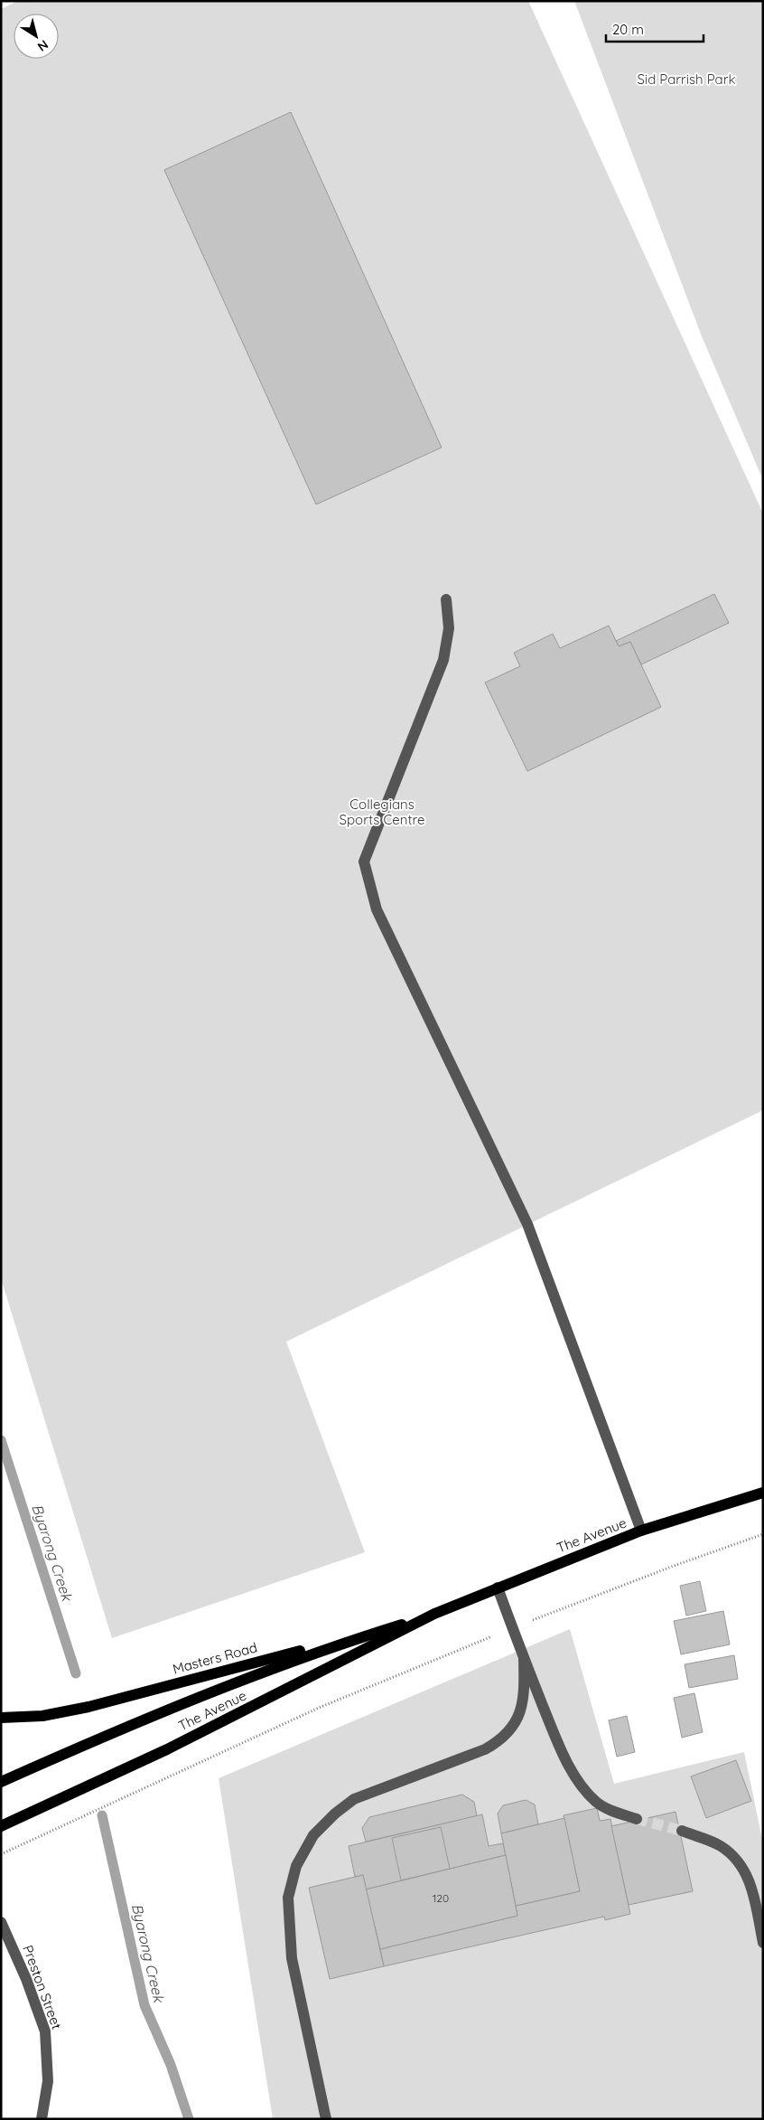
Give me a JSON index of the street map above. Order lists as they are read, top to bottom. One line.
{"streets":{"main road":["The Avenue","Masters Road"],"street":["Preston Street"]},"crossings":[["The Avenue","Masters Road"]],"water":["Byarong Creek"],"parks":["Sid Parrish Park","Collegians Sports Centre"],"house_numbers":["120"],"scale_bar":"20 m","north":"bottom right"}
